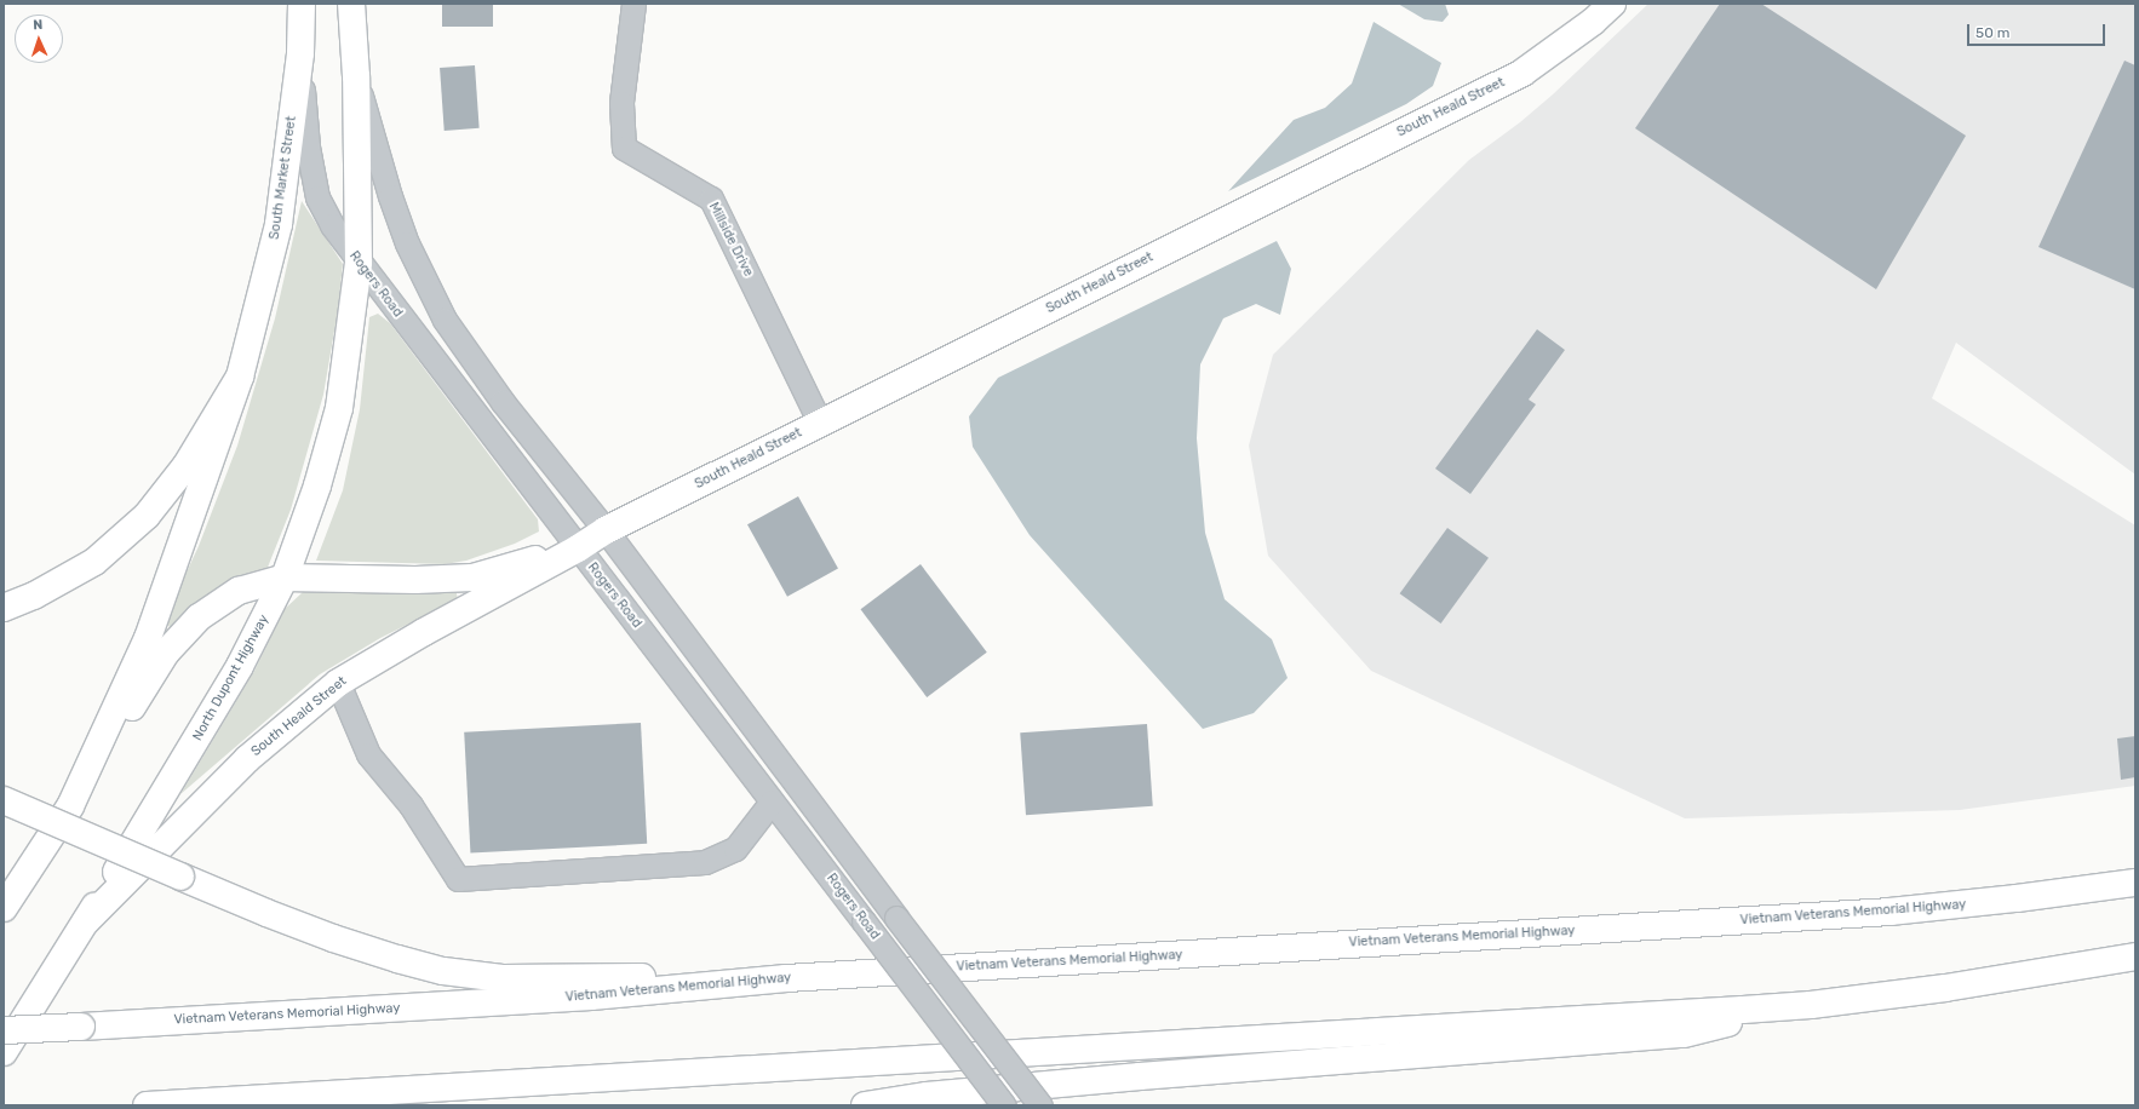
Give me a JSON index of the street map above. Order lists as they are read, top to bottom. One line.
{"streets":{"main road":["South Heald Street","South Market Street","North Dupont Highway","Vietnam Veterans Memorial Highway"],"street":["Millside Drive","Rogers Road"]},"crossings":[["South Heald Street","Millside Drive"],["South Heald Street","Rogers Road"],["South Heald Street","North Dupont Highway"],["South Market Street","Rogers Road"],["Rogers Road","North Dupont Highway"]],"scale_bar":"50 m","north":"top"}
